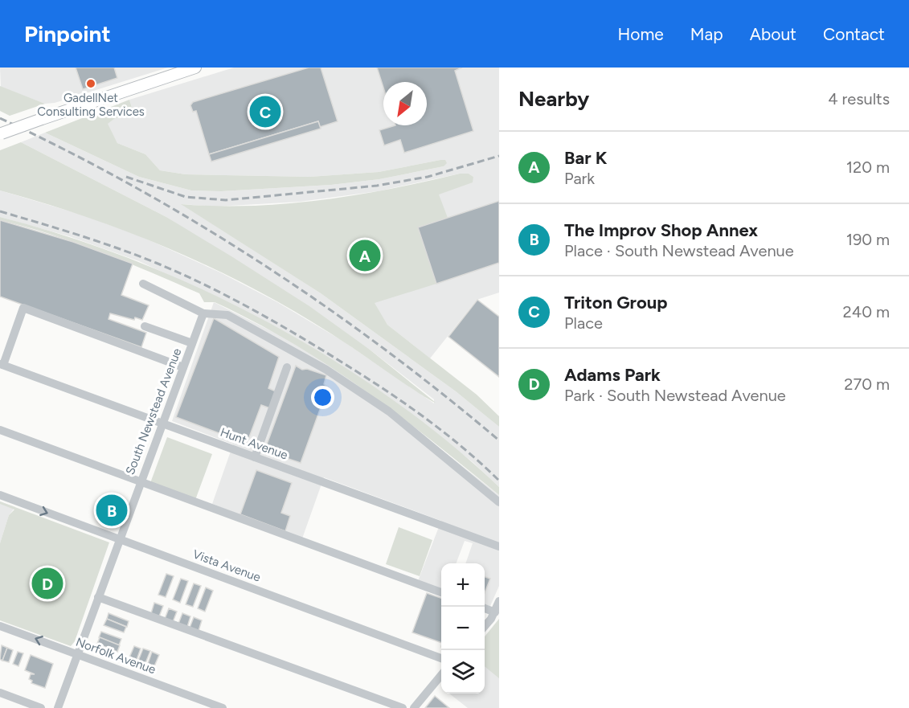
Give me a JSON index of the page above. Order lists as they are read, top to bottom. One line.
{"streets":{"street":["South Newstead Avenue","Hunt Avenue","Vista Avenue","Norfolk Avenue"]},"crossings":[["South Newstead Avenue","Hunt Avenue"],["South Newstead Avenue","Vista Avenue"],["South Newstead Avenue","Norfolk Avenue"]],"places":["GadellNet Consulting Services"],"north":"bottom left","page":{"header":"Pinpoint","nav":["Home","Map","About","Contact"],"heading":["Nearby","4 results"],"pins":["C","A","B","D"],"list":[{"mark":"A","name":"Bar K","note":"Park","value":"120 m"},{"mark":"B","name":"The Improv Shop Annex","note":"Place · South Newstead Avenue","value":"190 m"},{"mark":"C","name":"Triton Group","note":"Place","value":"240 m"},{"mark":"D","name":"Adams Park","note":"Park · South Newstead Avenue","value":"270 m"}],"map_buttons":["+","−"]}}
